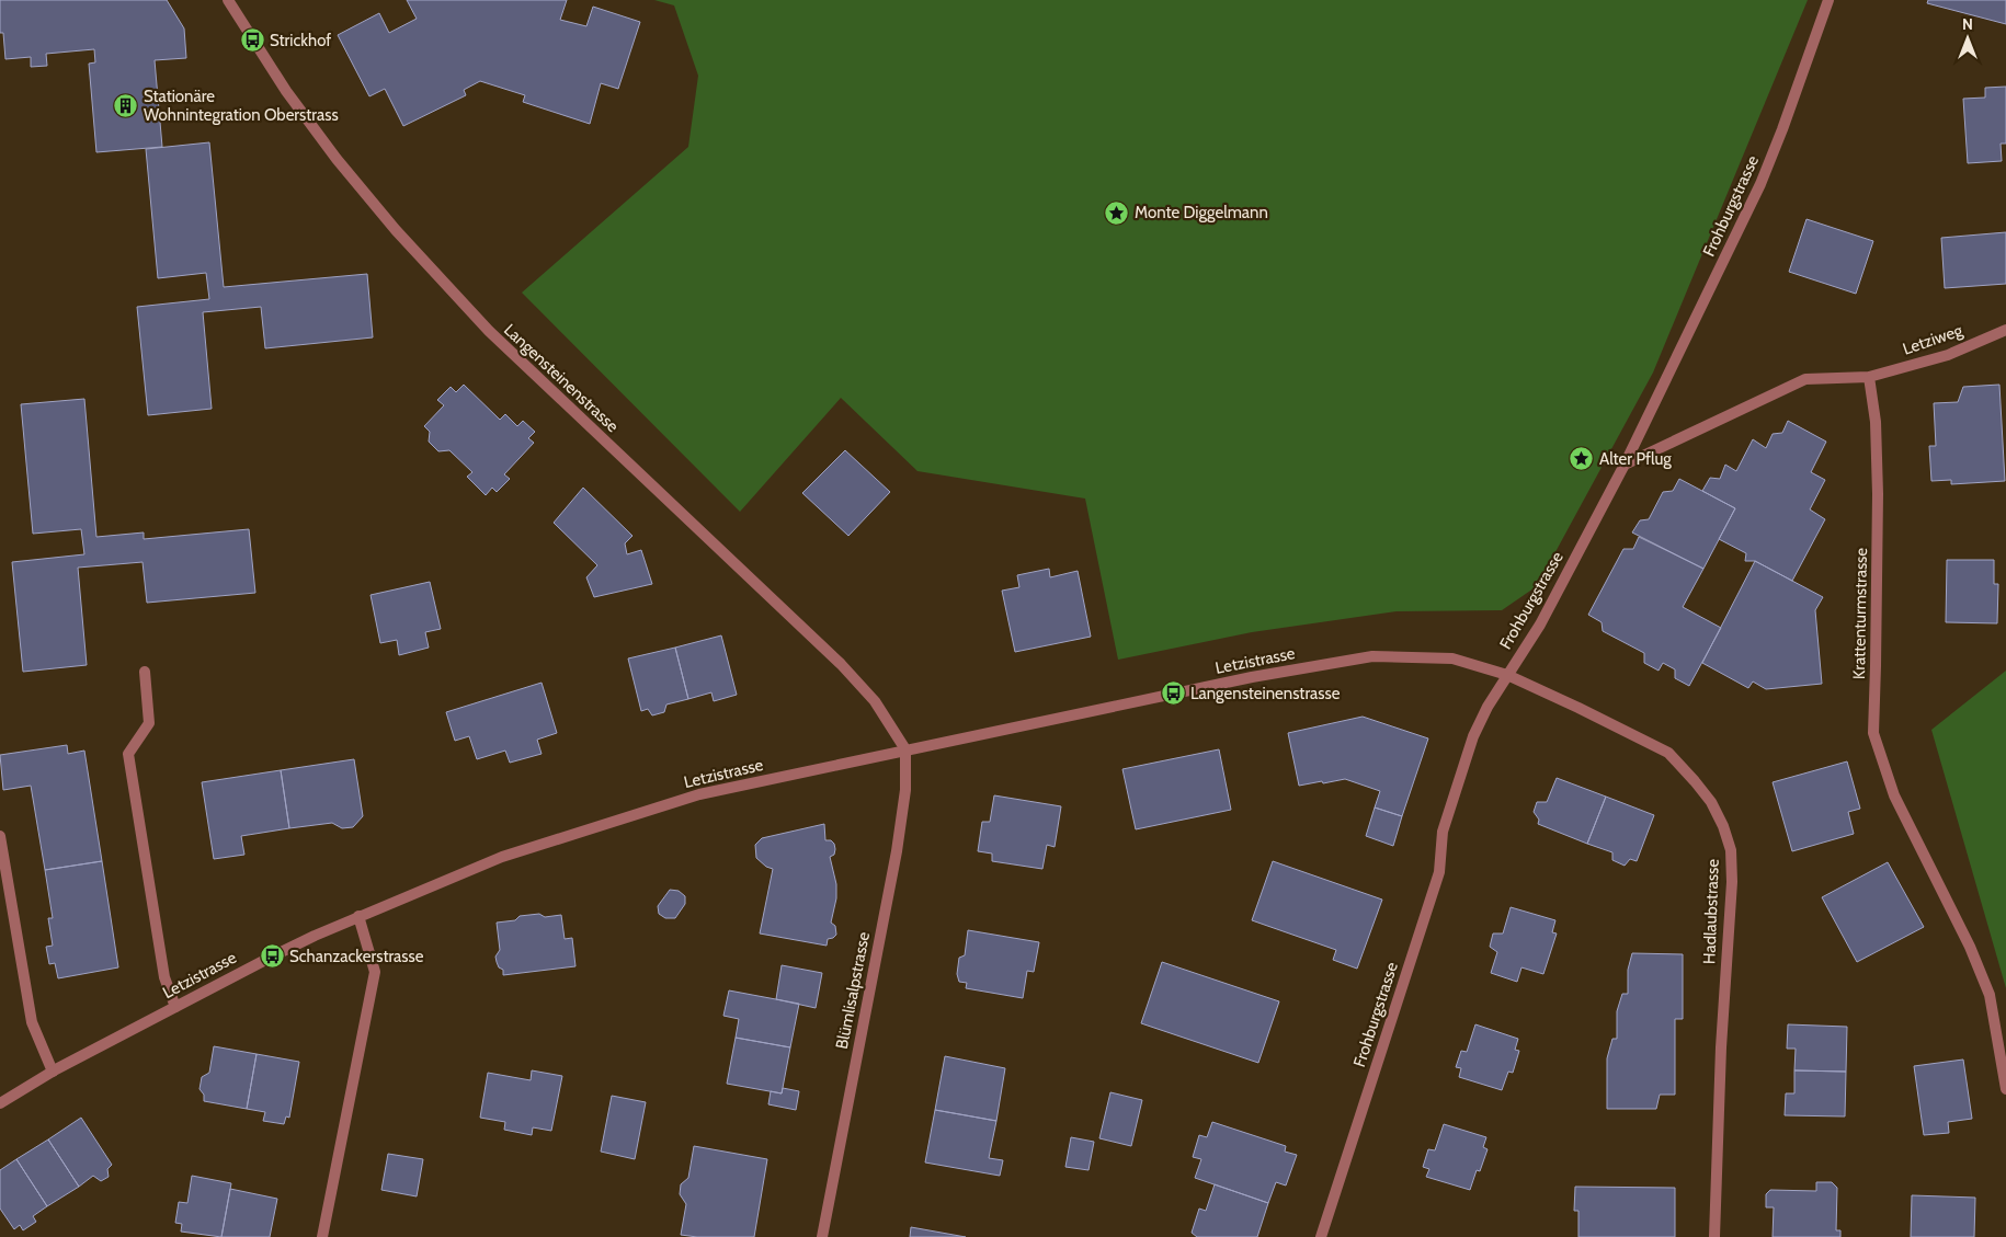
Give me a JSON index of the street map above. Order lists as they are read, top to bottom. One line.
{"streets":{"street":["Frohburgstrasse","Letziweg","Langensteinenstrasse","Krattenturmstrasse","Letzistrasse","Hadlaubstrasse","Blümlisalpstrasse"]},"crossings":[["Frohburgstrasse","Letzistrasse"],["Frohburgstrasse","Hadlaubstrasse"],["Letziweg","Krattenturmstrasse"],["Langensteinenstrasse","Letzistrasse"],["Langensteinenstrasse","Blümlisalpstrasse"],["Letzistrasse","Hadlaubstrasse"],["Letzistrasse","Blümlisalpstrasse"]],"places":{"bus stop":["Strickhof","Langensteinenstrasse","Schanzackerstrasse"],"building":["Stationäre Wohnintegration Oberstrass"],"place":["Monte Diggelmann","Alter Pflug"]},"north":"top"}
